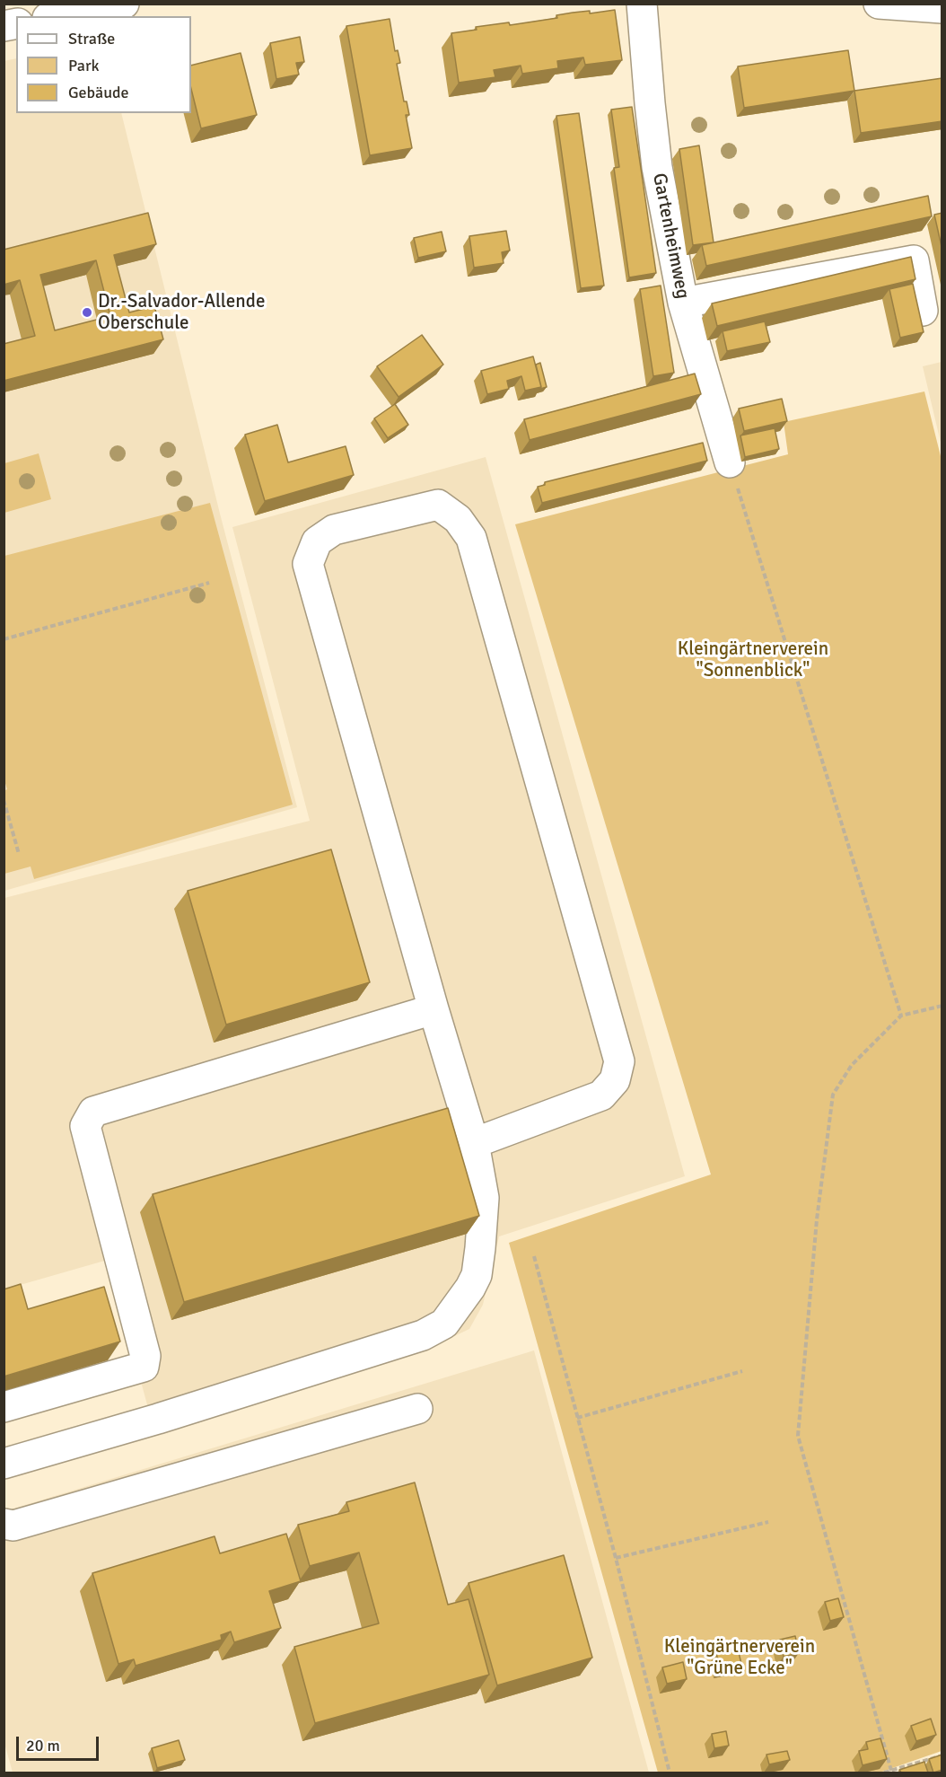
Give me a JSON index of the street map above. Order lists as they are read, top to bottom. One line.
{"streets":{"street":["Gartenheimweg"]},"parks":["Kleingärtnerverein \"Sonnenblick\"","Kleingärtnerverein \"Grüne Ecke\""],"places":["Dr.-Salvador-Allende Oberschule"],"legend":["Straße","Park","Gebäude"],"scale_bar":"20 m"}
